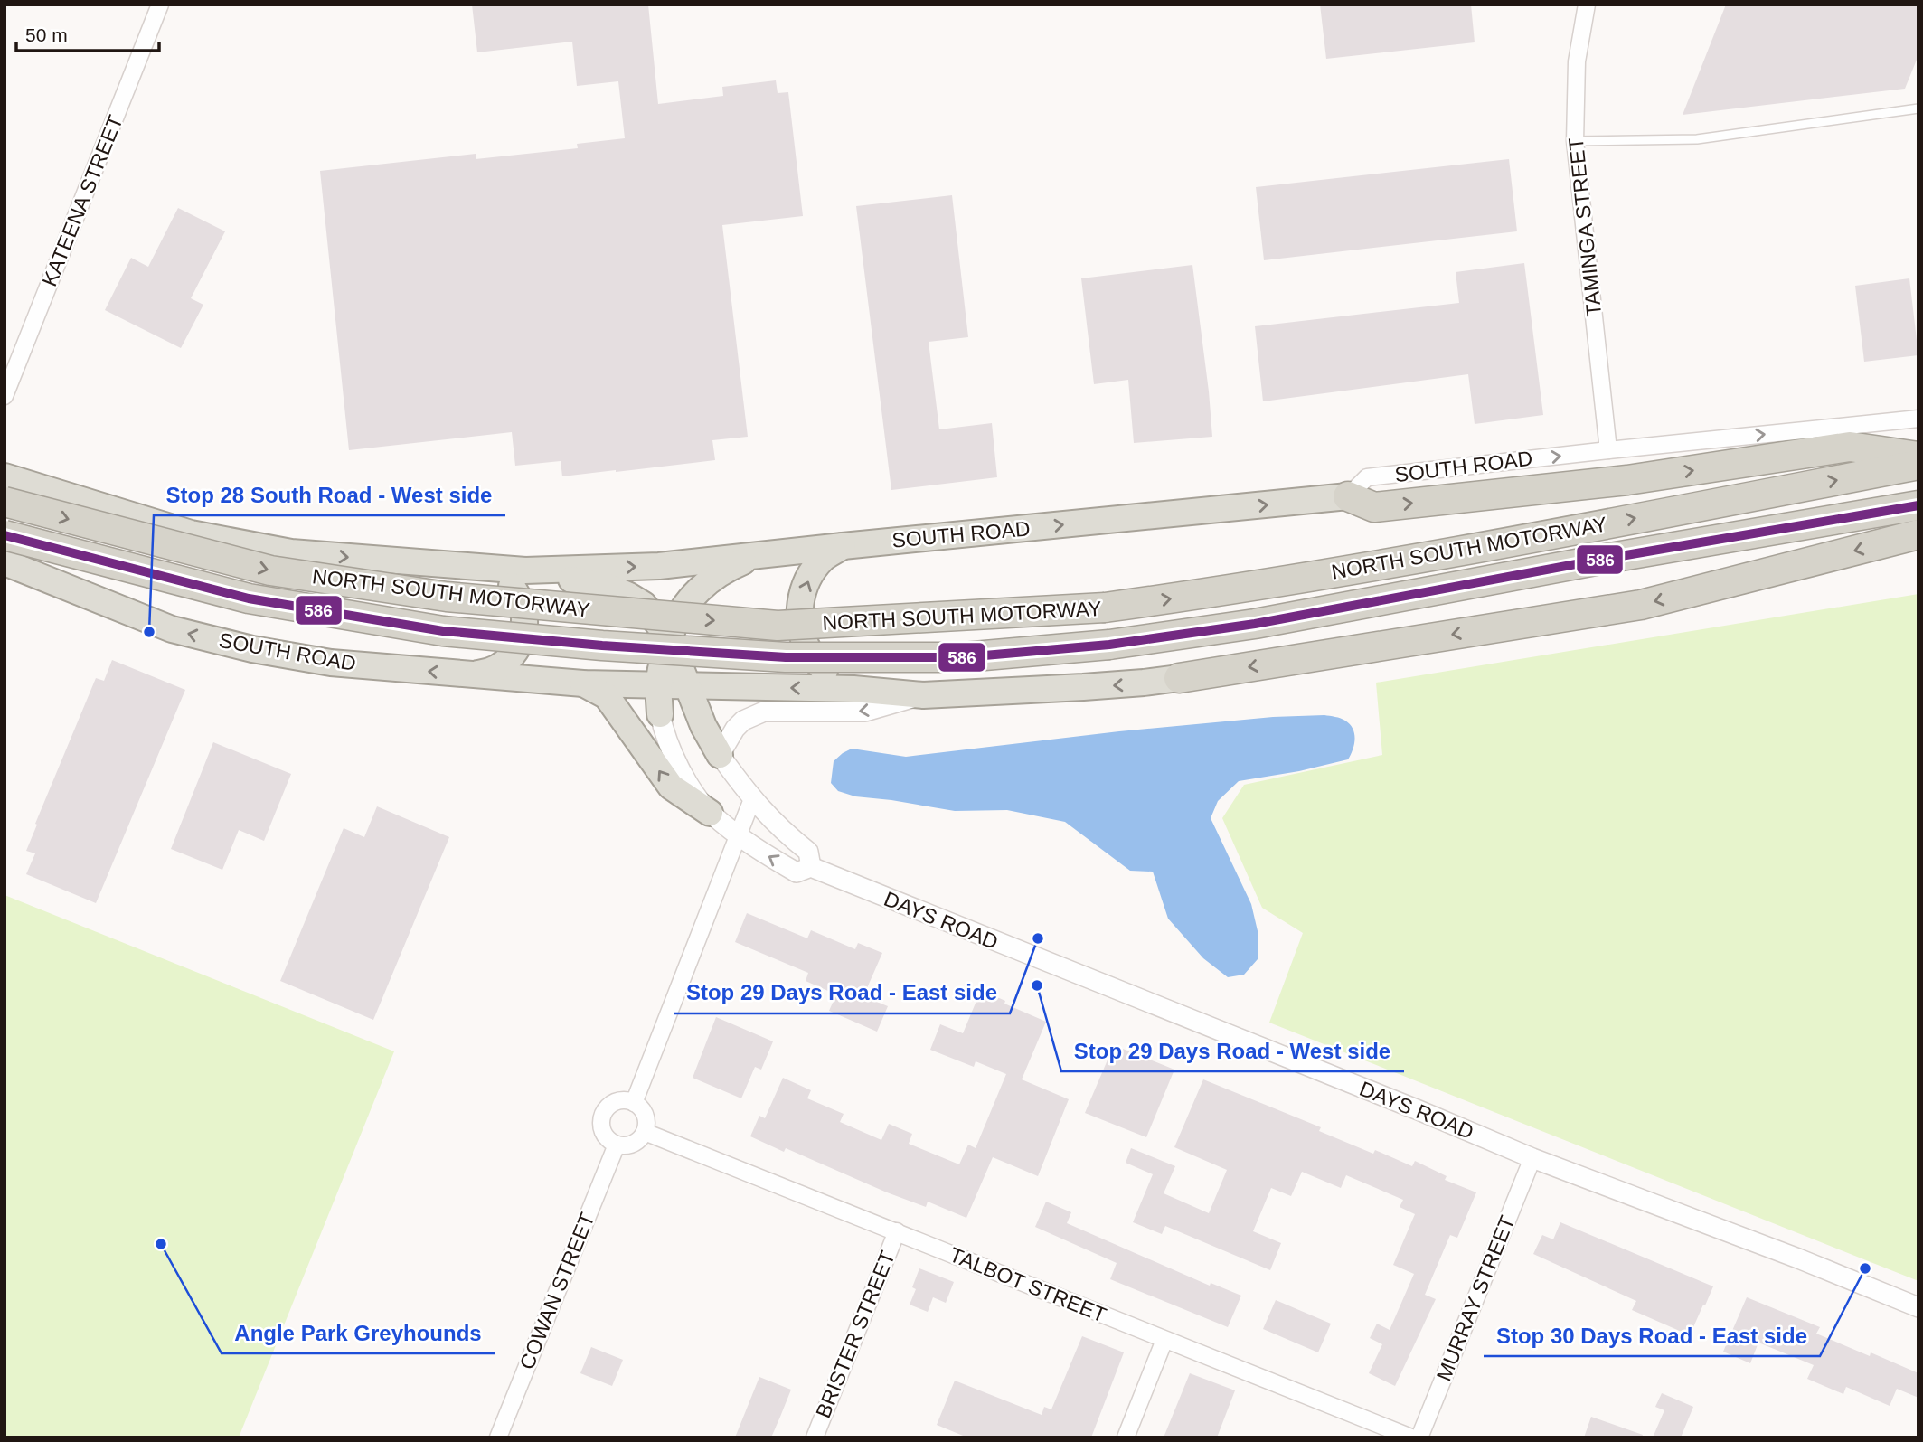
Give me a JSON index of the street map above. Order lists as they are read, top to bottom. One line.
{"streets":{"highway":["SOUTH ROAD","NORTH SOUTH MOTORWAY"],"street":["KATEENA STREET","TAMINGA STREET","DAYS ROAD","TALBOT STREET","COWAN STREET","MURRAY STREET","BRISTER STREET"]},"crossings":[["TAMINGA STREET","SOUTH ROAD"],["DAYS ROAD","MURRAY STREET"],["TALBOT STREET","COWAN STREET"],["TALBOT STREET","BRISTER STREET"]],"places":["Stop 28 South Road - West side","Stop 29 Days Road - East side","Stop 29 Days Road - West side","Angle Park Greyhounds","Stop 30 Days Road - East side"],"lines":["transit line 586"],"scale_bar":"50 m"}
